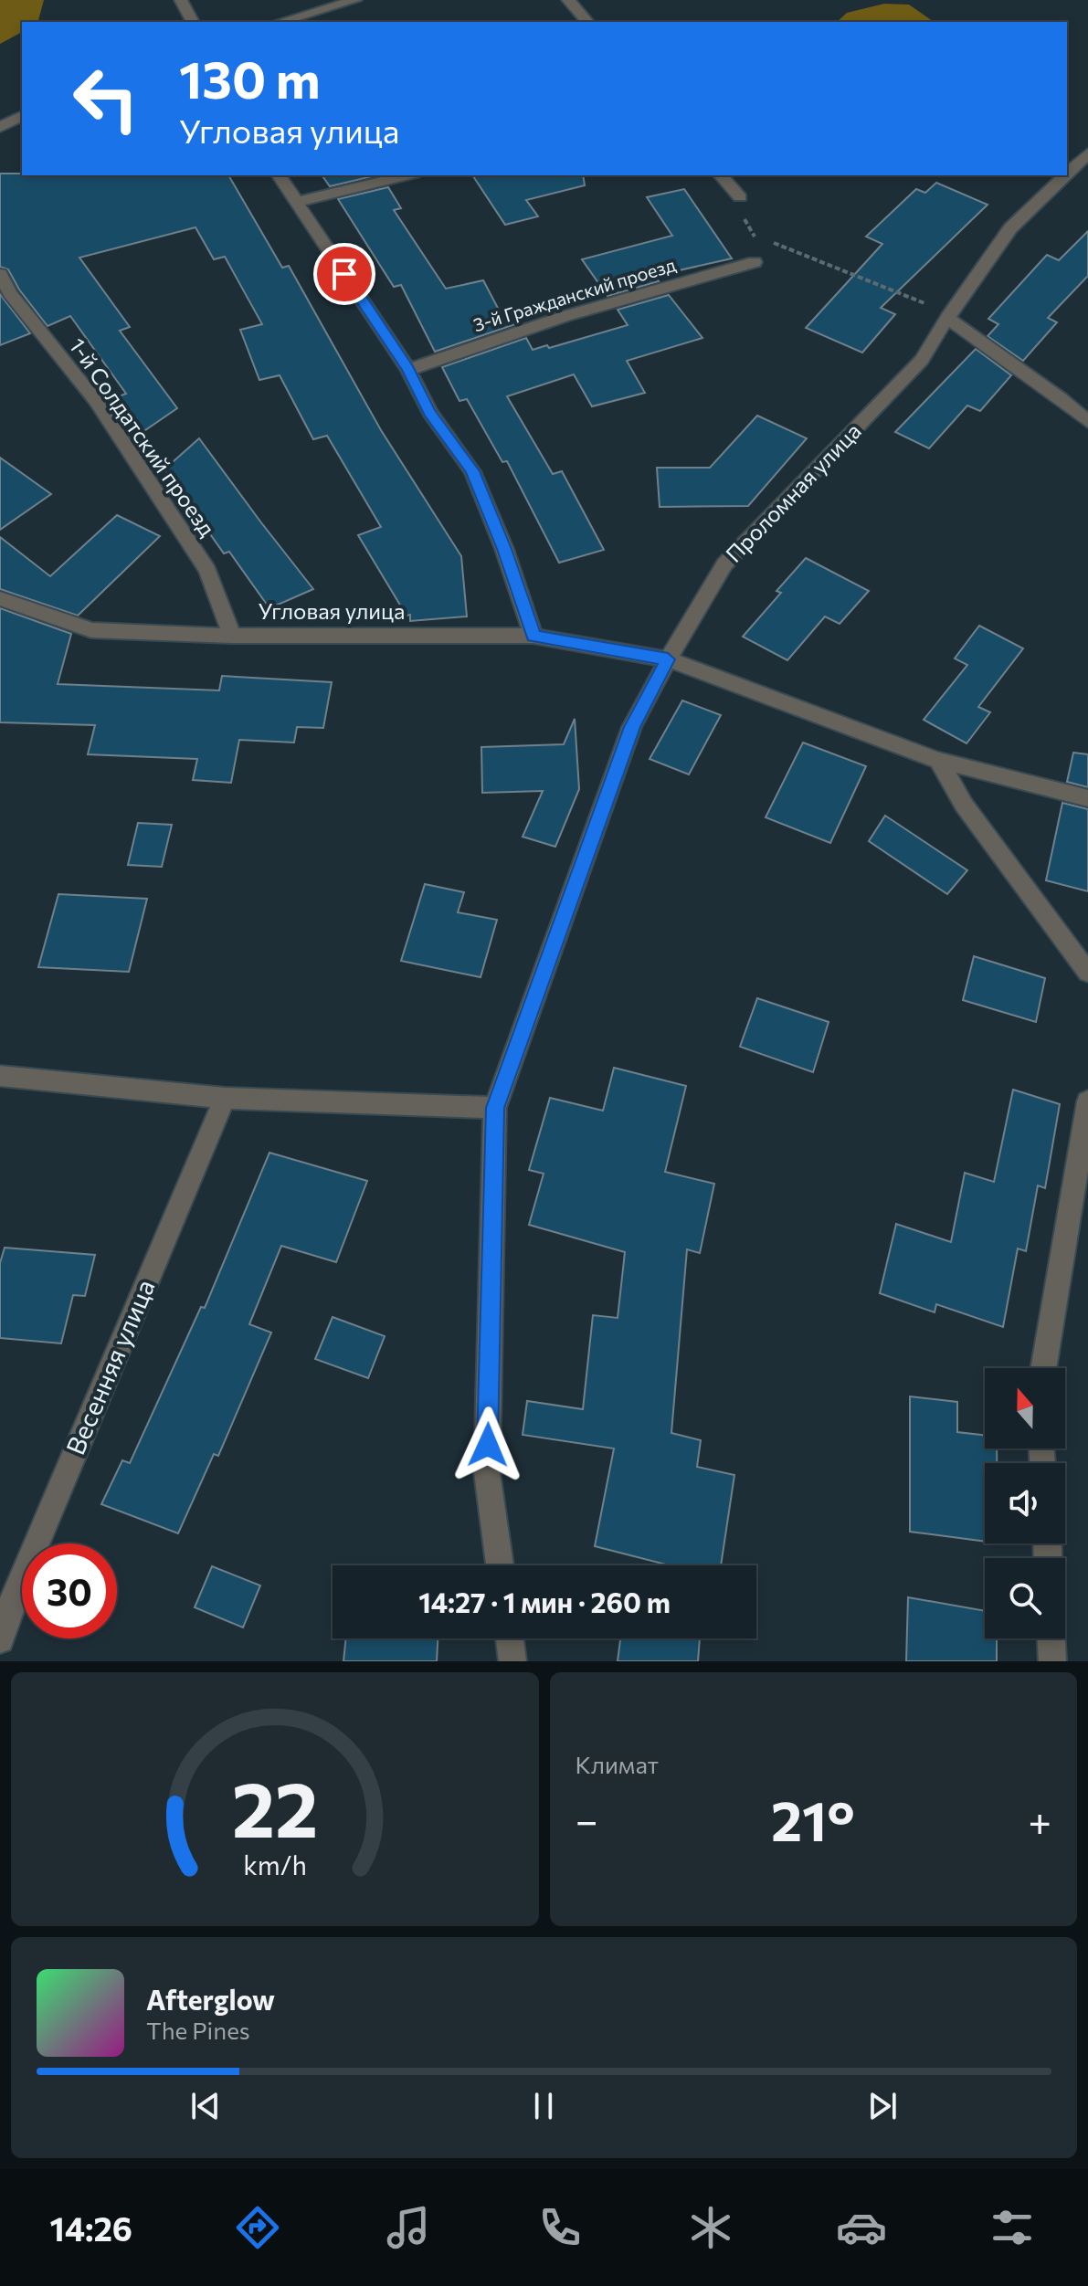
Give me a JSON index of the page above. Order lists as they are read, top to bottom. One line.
{"streets":{"street":["3-й Гражданский проезд","1-й Солдатский проезд","Проломная улица","Угловая улица","Весенняя улица"]},"crossings":[["1-й Солдатский проезд","Угловая улица"],["Проломная улица","Угловая улица"]],"north":"top","page":{"turn":["130 m","Угловая улица"],"limit":"30","trip":"14:27 · 1 мин · 260 m","tile":"Климат","heat":["−","21°","+"],"song":["Afterglow","The Pines"],"tabs":"14:26","gauge":["22","km/h"]}}
